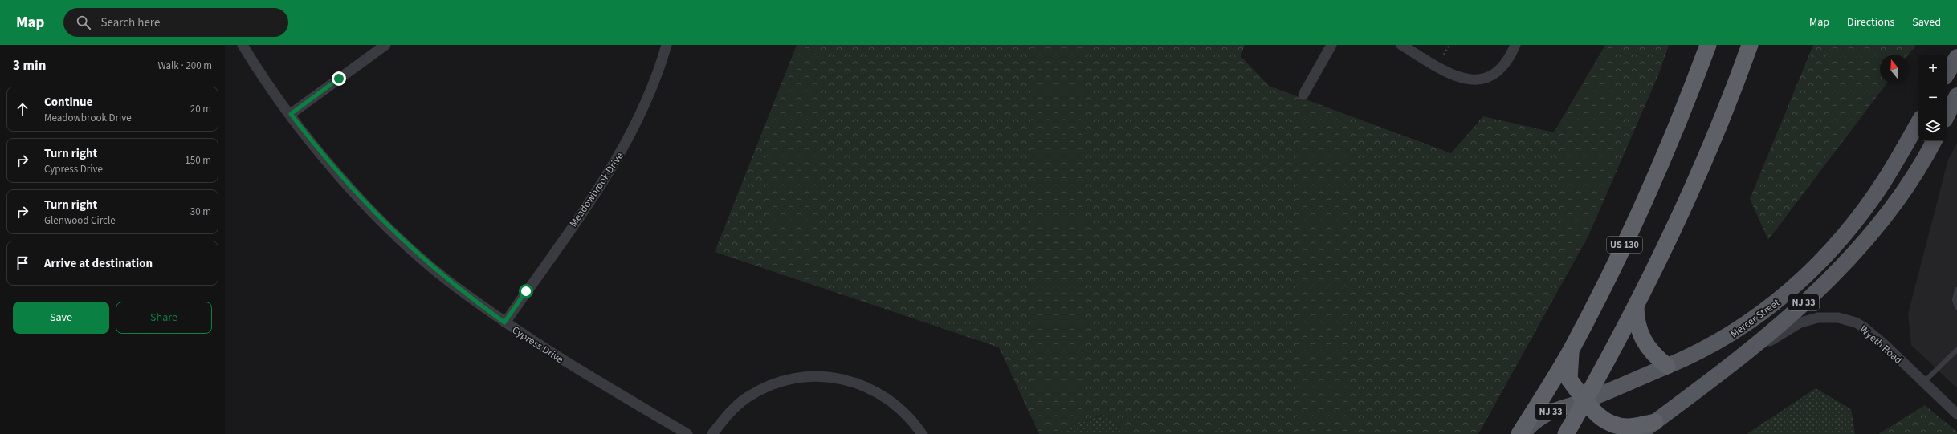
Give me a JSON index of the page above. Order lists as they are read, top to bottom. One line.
{"streets":{"highway":["US 130"],"main road":["NJ 33","Mercer Street"],"street":["Meadowbrook Drive","Cypress Drive","Wyeth Road"]},"crossings":[["Meadowbrook Drive","Cypress Drive"],["US 130","Mercer Street"],["Mercer Street","Wyeth Road"]],"north":"top","page":{"header":"Map","search":"Search here","nav":["Map","Directions","Saved"],"heading":["3 min","Walk · 200 m"],"map_buttons":["+","−"],"list":[["Continue","Meadowbrook Drive","20 m"],["Turn right","Cypress Drive","150 m"],["Turn right","Glenwood Circle","30 m"],"Arrive at destination"],"buttons":["Save","Share"]}}
